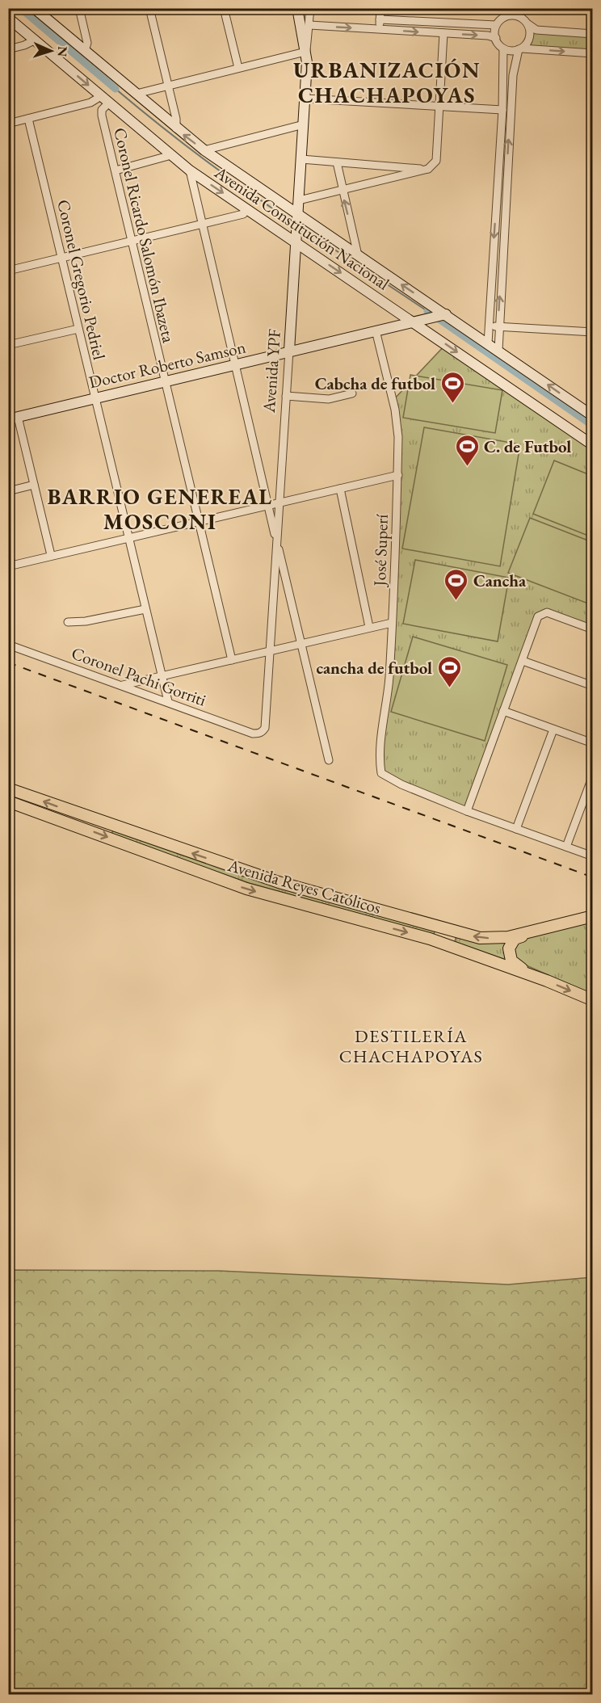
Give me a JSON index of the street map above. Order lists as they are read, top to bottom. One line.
{"streets":{"main road":["Avenida Constitución Nacional","Doctor Roberto Samson","Avenida YPF","Avenida Reyes Católicos"],"street":["Coronel Ricardo Salomón Ibazeta","Coronel Gregorio Pedriel","José Superí","Coronel Pachi Gorriti"]},"crossings":[["Avenida Constitución Nacional","Coronel Ricardo Salomón Ibazeta"],["Avenida Constitución Nacional","Doctor Roberto Samson"],["Avenida Constitución Nacional","Avenida YPF"],["Coronel Ricardo Salomón Ibazeta","Doctor Roberto Samson"],["Coronel Gregorio Pedriel","Doctor Roberto Samson"],["Coronel Gregorio Pedriel","Coronel Pachi Gorriti"],["Doctor Roberto Samson","Avenida YPF"],["Doctor Roberto Samson","José Superí"],["Avenida YPF","Coronel Pachi Gorriti"]],"districts":["URBANIZACIÓN CHACHAPOYAS","BARRIO GENEREAL MOSCONI","DESTILERÍA CHACHAPOYAS"],"places":{"sports":["Cabcha de futbol","C. de Futbol","Cancha","cancha de futbol"]},"north":"right"}
